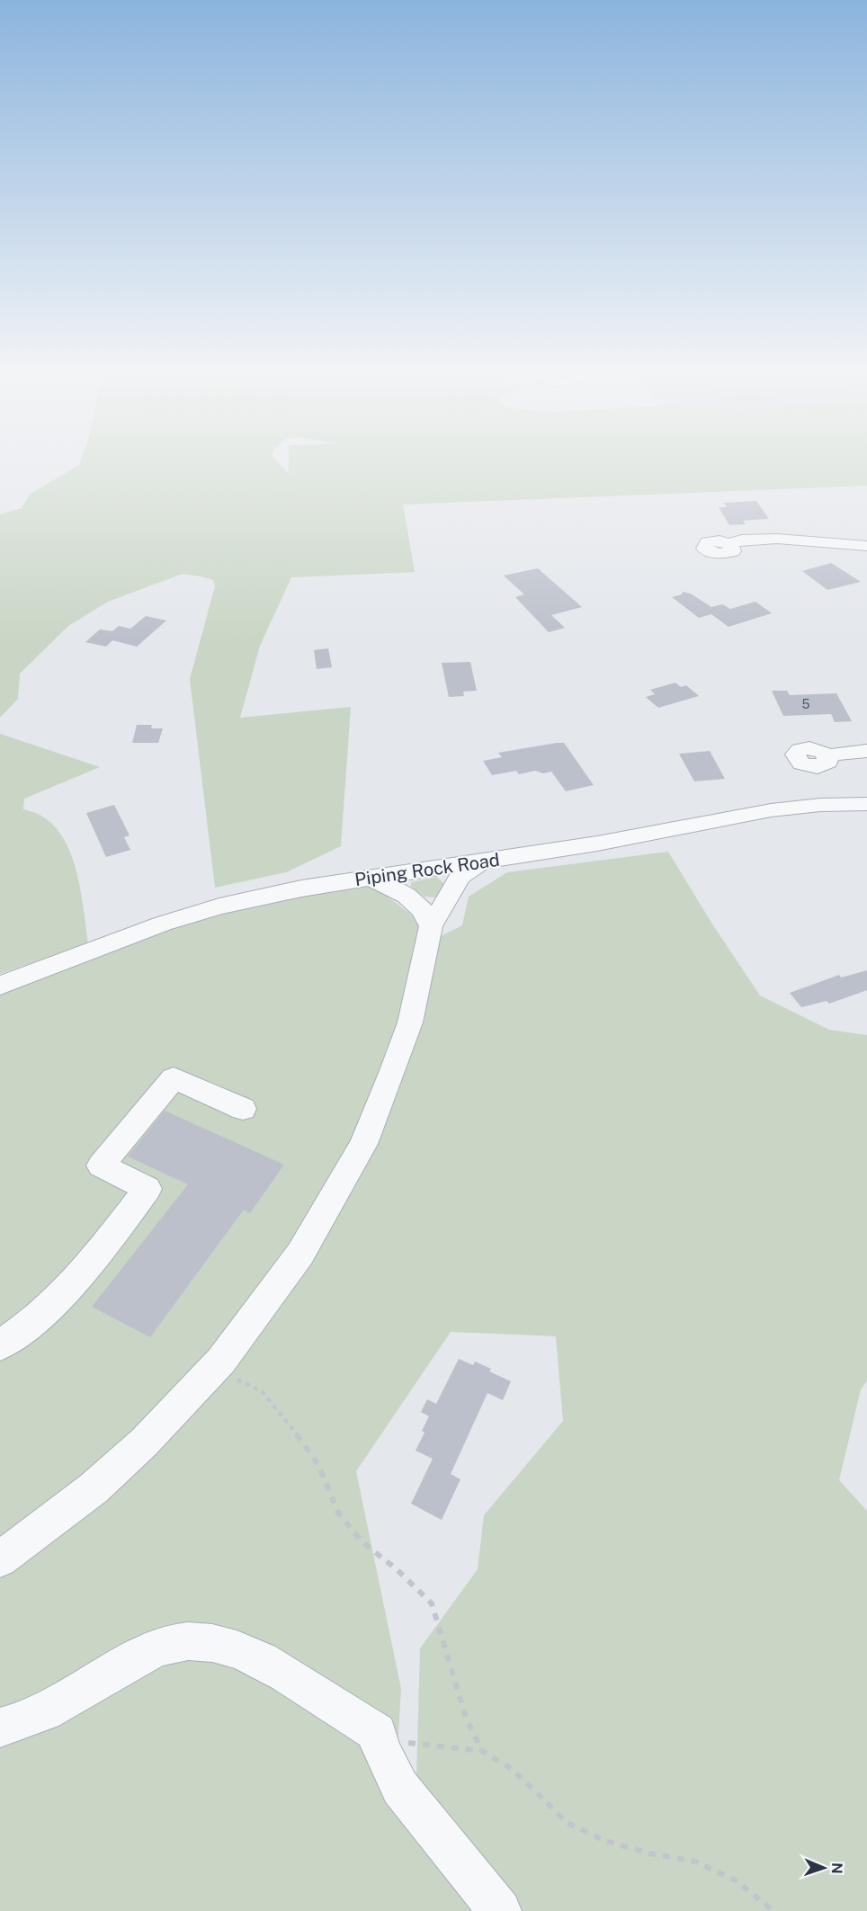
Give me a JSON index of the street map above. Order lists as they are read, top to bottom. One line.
{"streets":{"street":["Piping Rock Road"]},"house_numbers":["5"],"north":"right"}
